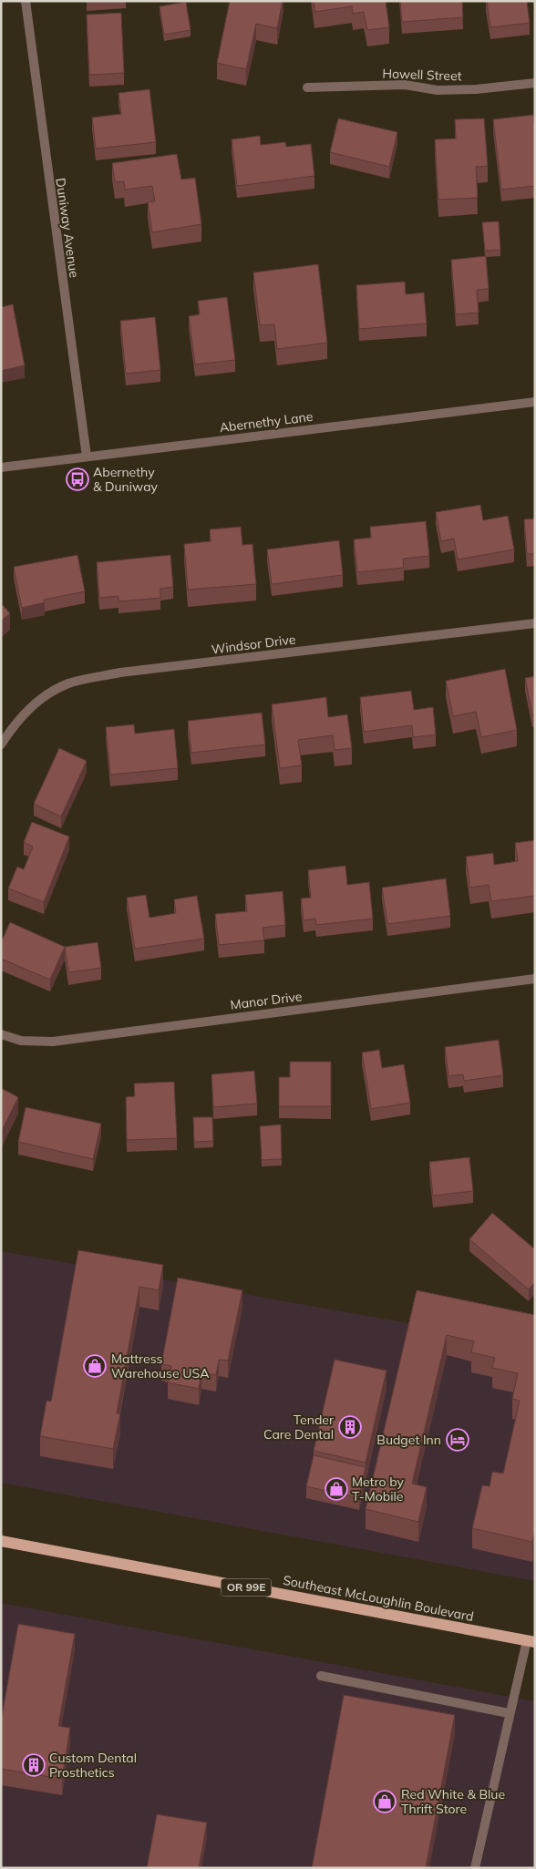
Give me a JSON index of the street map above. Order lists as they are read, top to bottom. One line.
{"streets":{"main road":["OR 99E","Southeast McLoughlin Boulevard"],"street":["Howell Street","Duniway Avenue","Abernethy Lane","Windsor Drive","Manor Drive"]},"crossings":[["Duniway Avenue","Abernethy Lane"]],"places":{"bus stop":["Abernethy & Duniway"],"shop":["Mattress Warehouse USA","Metro by T-Mobile","Red White & Blue Thrift Store"],"building":["Tender Care Dental","Custom Dental Prosthetics"],"hotel":["Budget Inn"]}}
